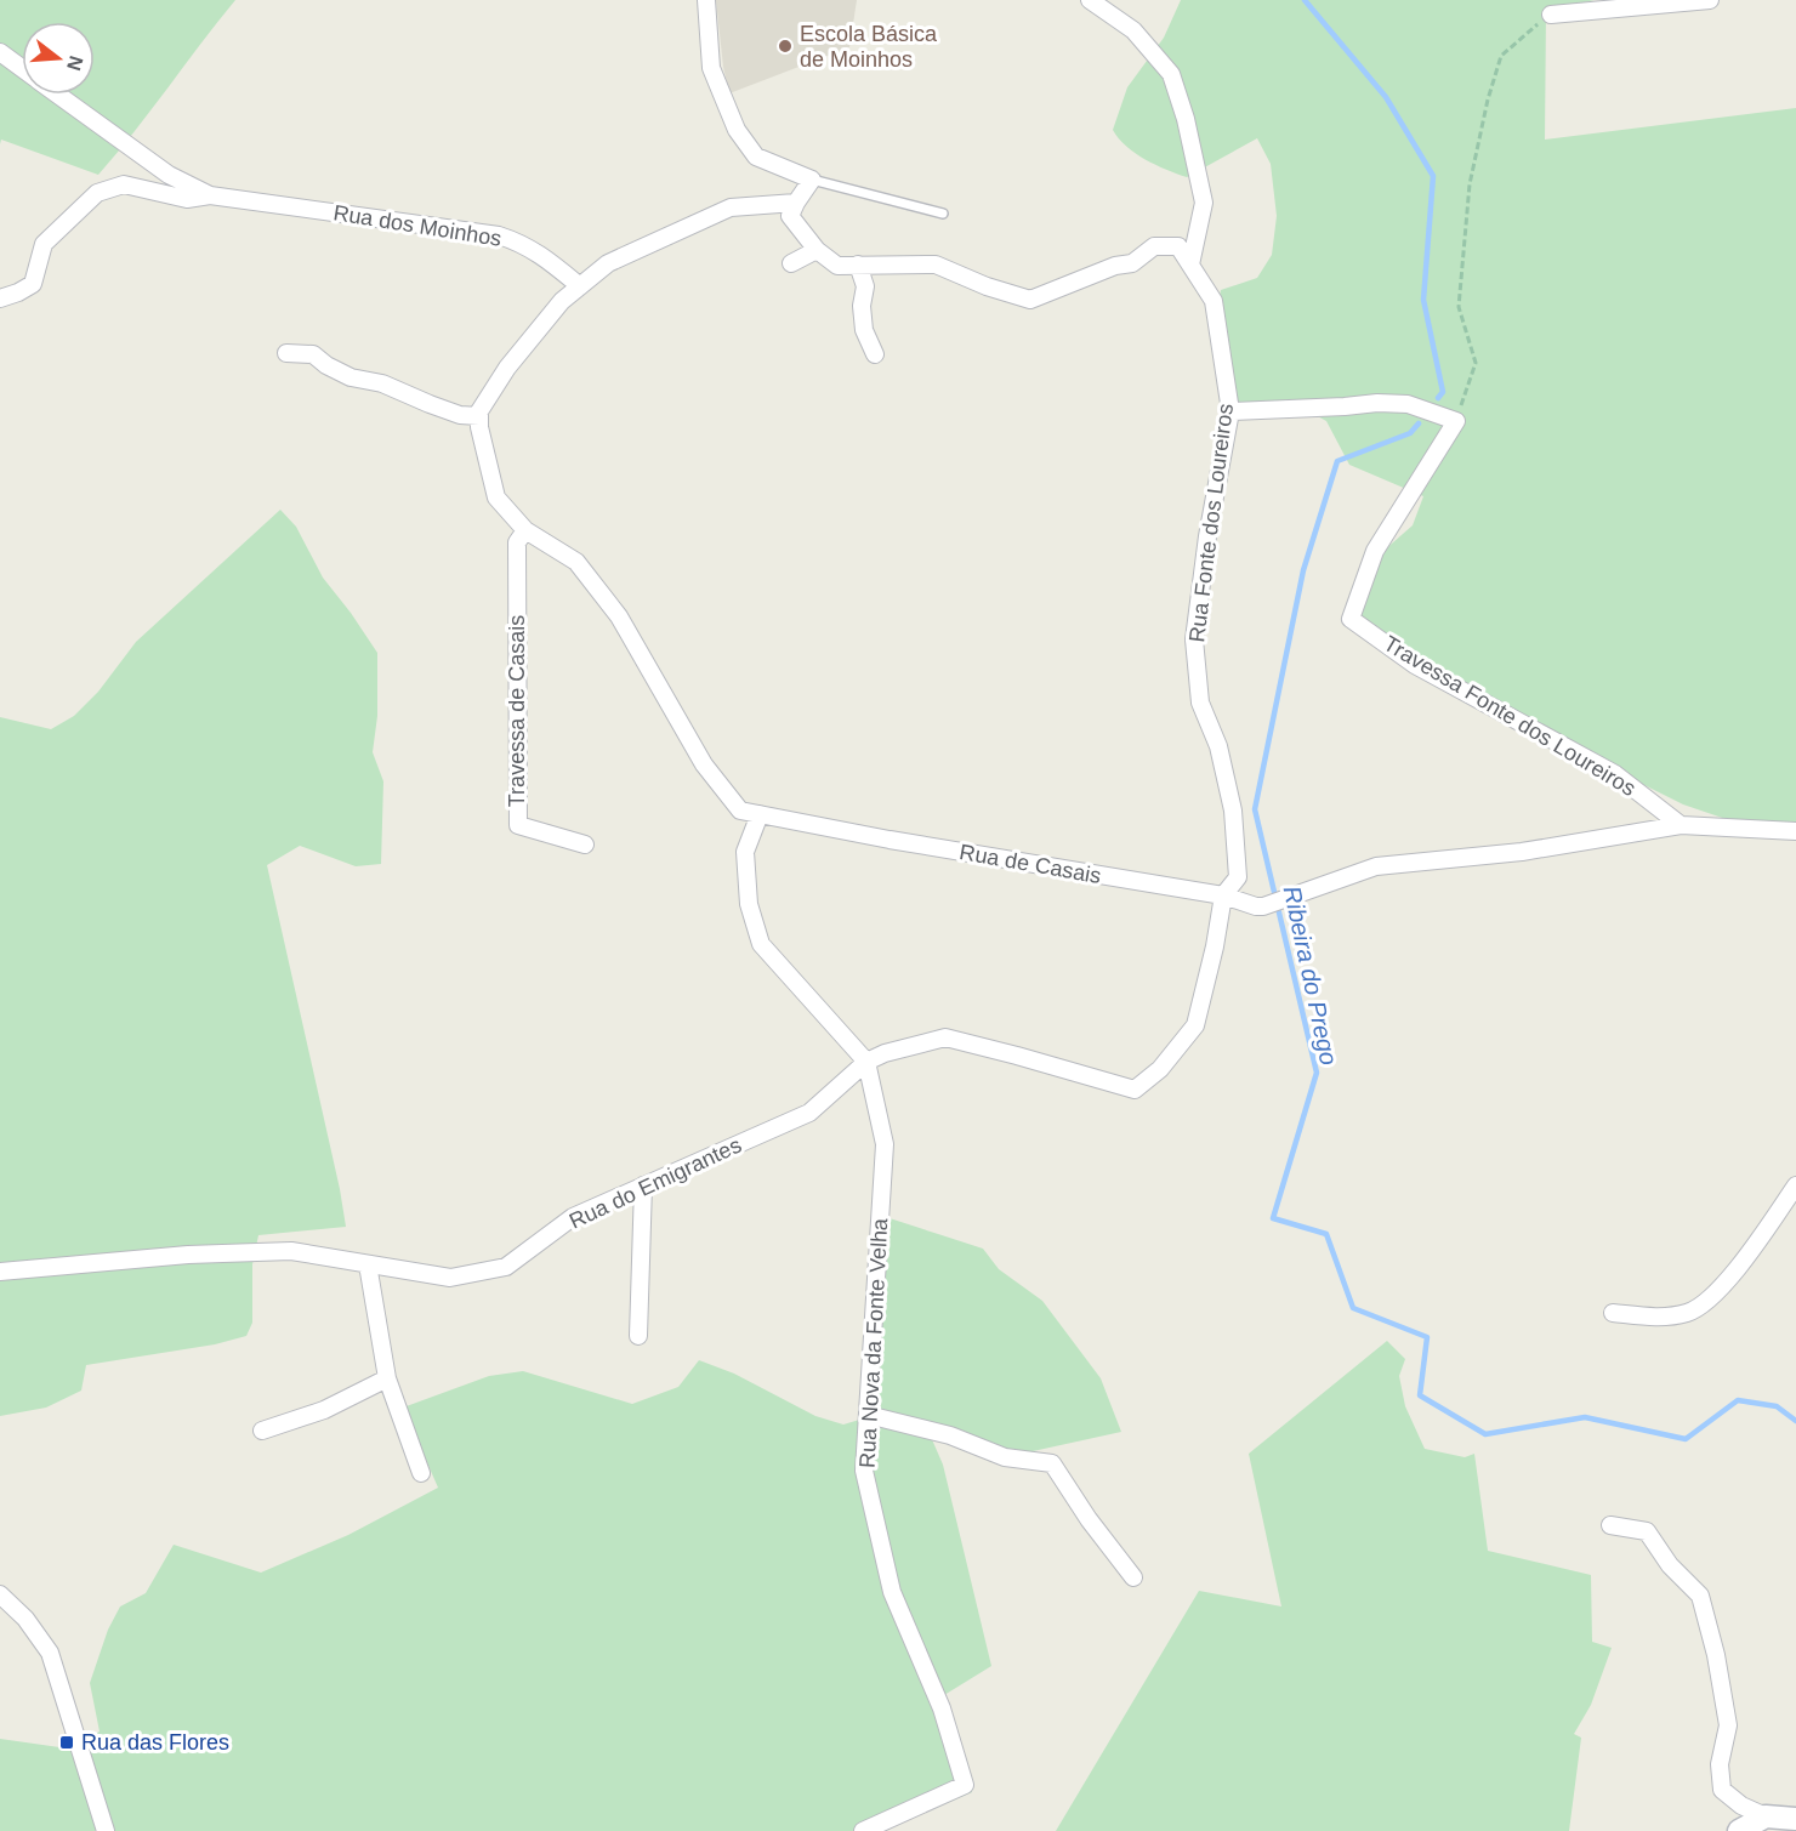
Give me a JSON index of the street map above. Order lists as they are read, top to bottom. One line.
{"streets":{"street":["Rua dos Moinhos","Rua Fonte dos Loureiros","Travessa de Casais","Travessa Fonte dos Loureiros","Rua de Casais","Rua do Emigrantes","Rua Nova da Fonte Velha"]},"crossings":[["Rua Fonte dos Loureiros","Rua de Casais"],["Rua Fonte dos Loureiros","Rua do Emigrantes"],["Rua Fonte dos Loureiros","Rua Nova da Fonte Velha"],["Travessa de Casais","Rua de Casais"],["Travessa Fonte dos Loureiros","Rua de Casais"],["Rua do Emigrantes","Rua Nova da Fonte Velha"]],"water":["Ribeira do Prego"],"places":{"other":["Escola Básica de Moinhos"],"transit":["Rua das Flores"]},"north":"right"}
